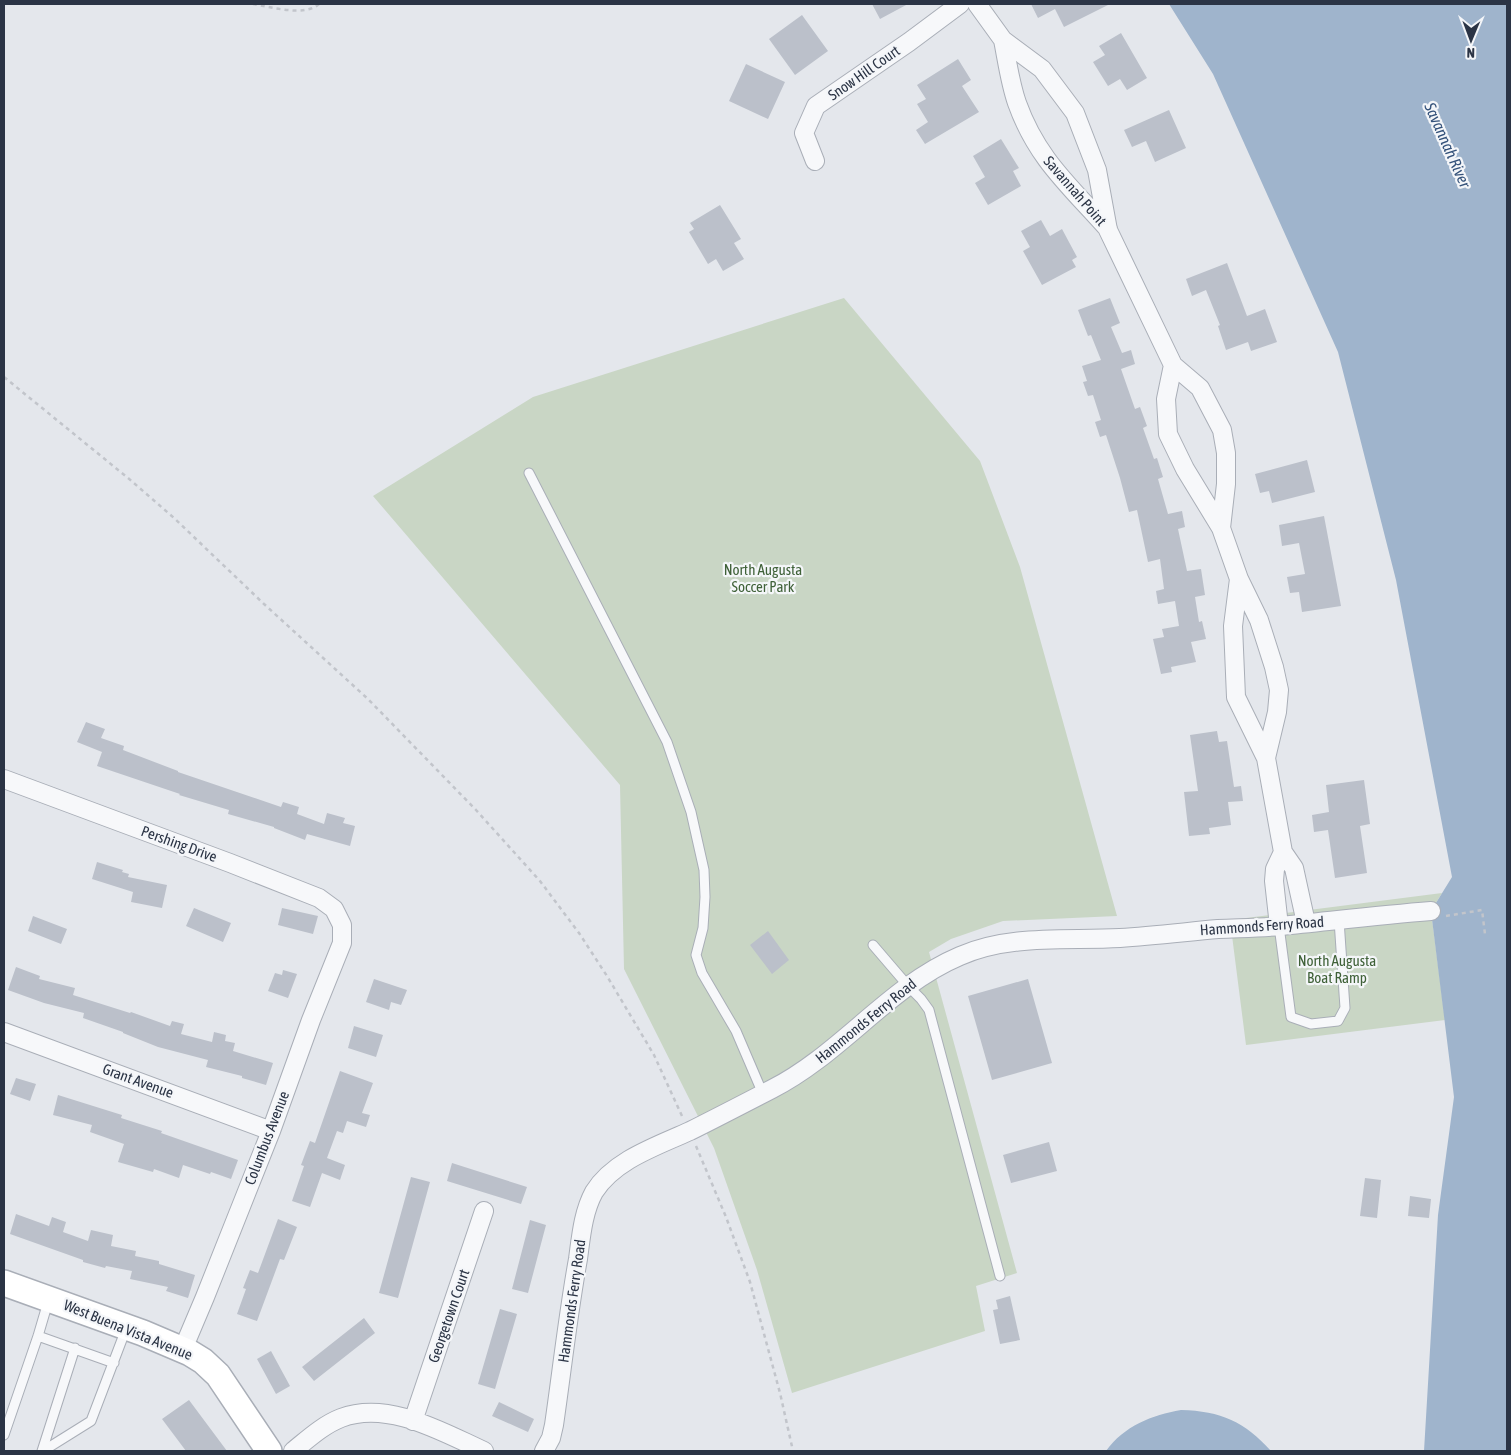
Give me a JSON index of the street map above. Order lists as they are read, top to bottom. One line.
{"streets":{"street":["Snow Hill Court","Savannah Point","Pershing Drive","Hammonds Ferry Road","Grant Avenue","Columbus Avenue","Georgetown Court","West Buena Vista Avenue"]},"crossings":[["Savannah Point","Hammonds Ferry Road"],["Pershing Drive","Columbus Avenue"],["Grant Avenue","Columbus Avenue"],["Columbus Avenue","West Buena Vista Avenue"]],"water":["Savannah River"],"parks":["North Augusta Soccer Park","North Augusta Boat Ramp"],"north":"bottom"}
